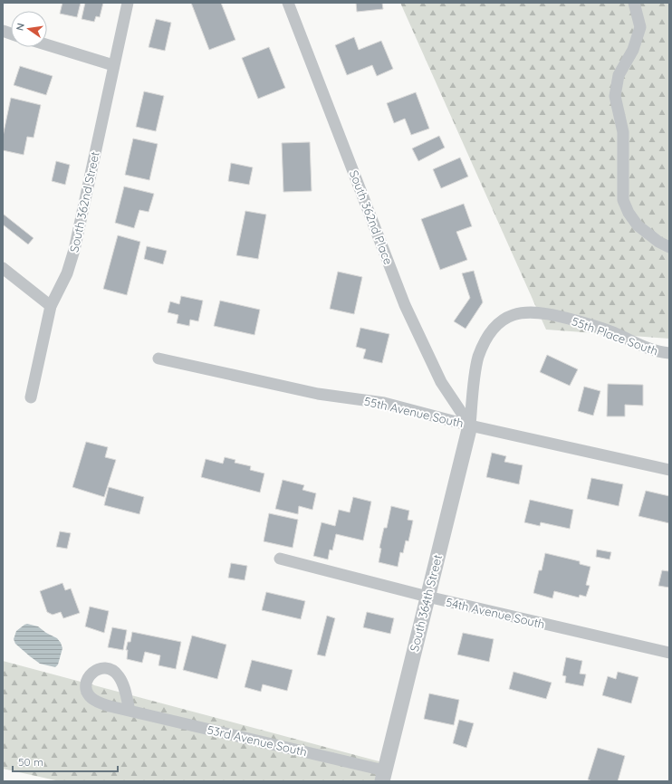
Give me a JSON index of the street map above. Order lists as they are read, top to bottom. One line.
{"streets":{"street":["South 362nd Street","South 362nd Place","55th Place South","55th Avenue South","South 364th Street","54th Avenue South","53rd Avenue South"]},"crossings":[["South 362nd Place","55th Place South"],["South 362nd Place","55th Avenue South"],["South 362nd Place","South 364th Street"],["55th Place South","55th Avenue South"],["55th Place South","South 364th Street"],["55th Avenue South","South 364th Street"],["South 364th Street","54th Avenue South"],["South 364th Street","53rd Avenue South"]],"scale_bar":"50 m","north":"left"}
